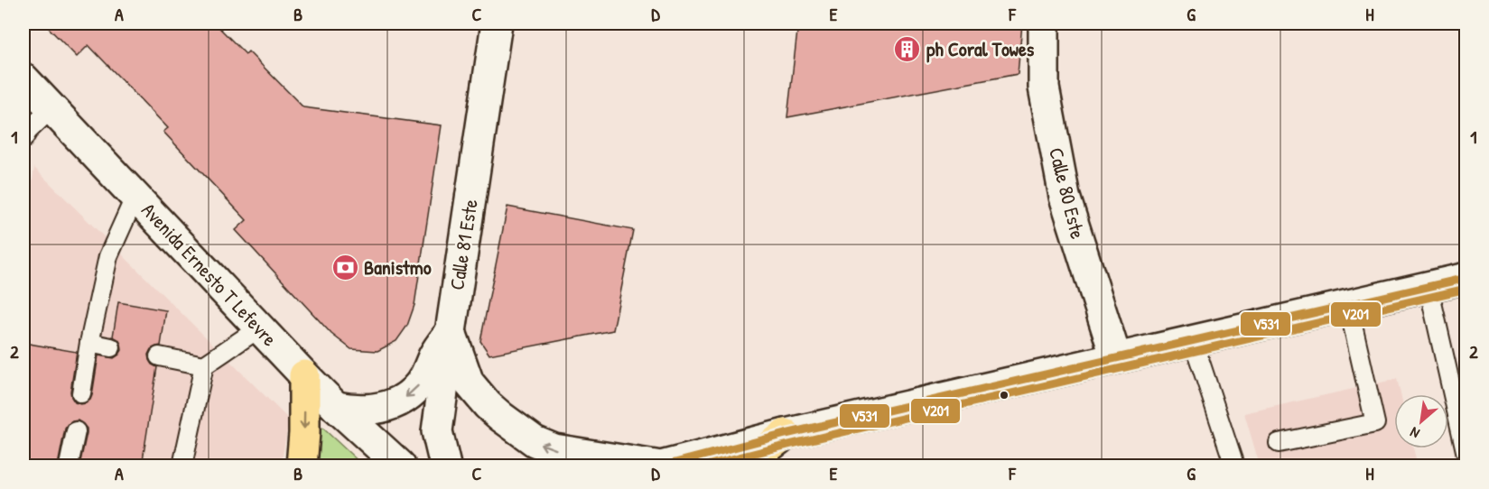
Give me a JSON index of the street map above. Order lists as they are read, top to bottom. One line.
{"streets":{"main road":["Calle 80 Este","Calle 81 Este","Avenida Ernesto T Lefevre"]},"places":{"building":["ph Coral Towes"],"bank":["Banistmo"]},"lines":["transit line V531","transit line V201"],"north":"bottom left","grid":{"columns":["A","B","C","D","E","F","G","H"],"rows":["1","2"]}}
